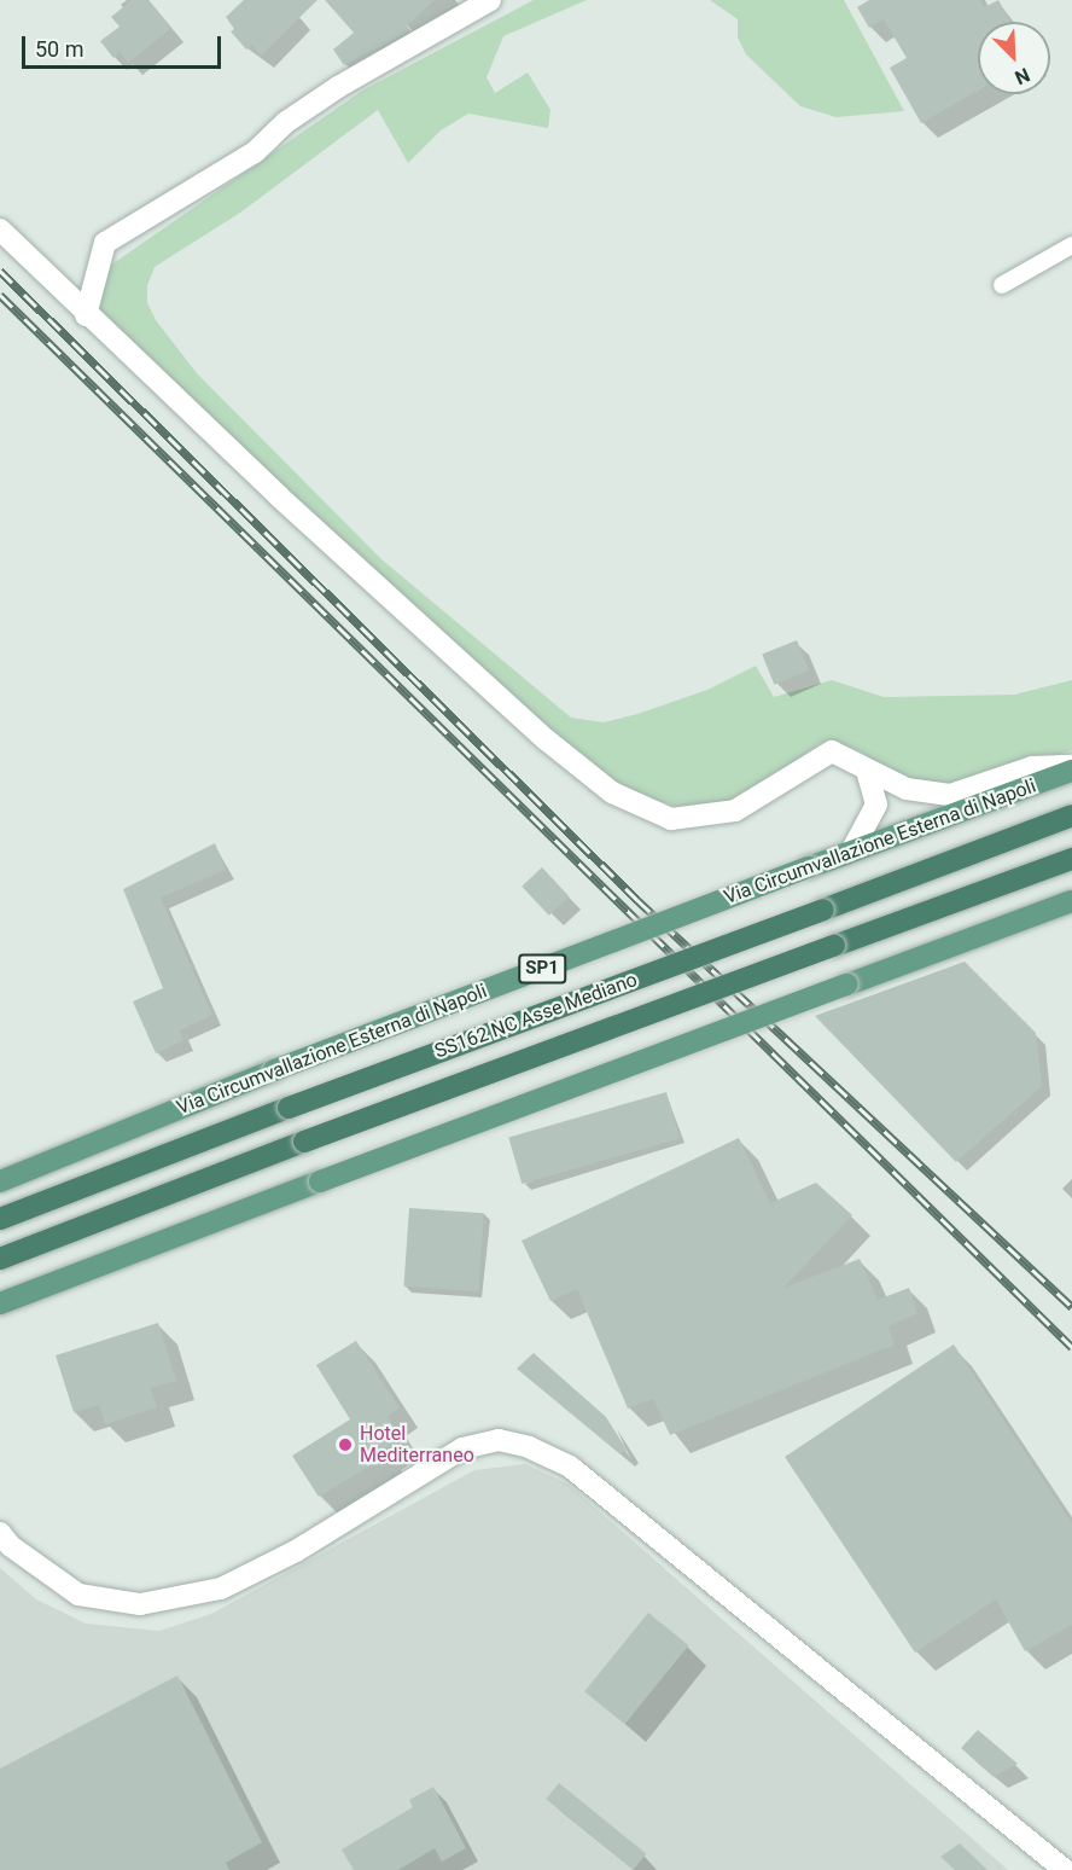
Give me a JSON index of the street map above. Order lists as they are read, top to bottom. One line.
{"streets":{"highway":["SS162 NC Asse Mediano"],"main road":["Via Circumvallazione Esterna di Napoli","SP1"]},"places":["Hotel Mediterraneo"],"scale_bar":"50 m","north":"bottom right"}
